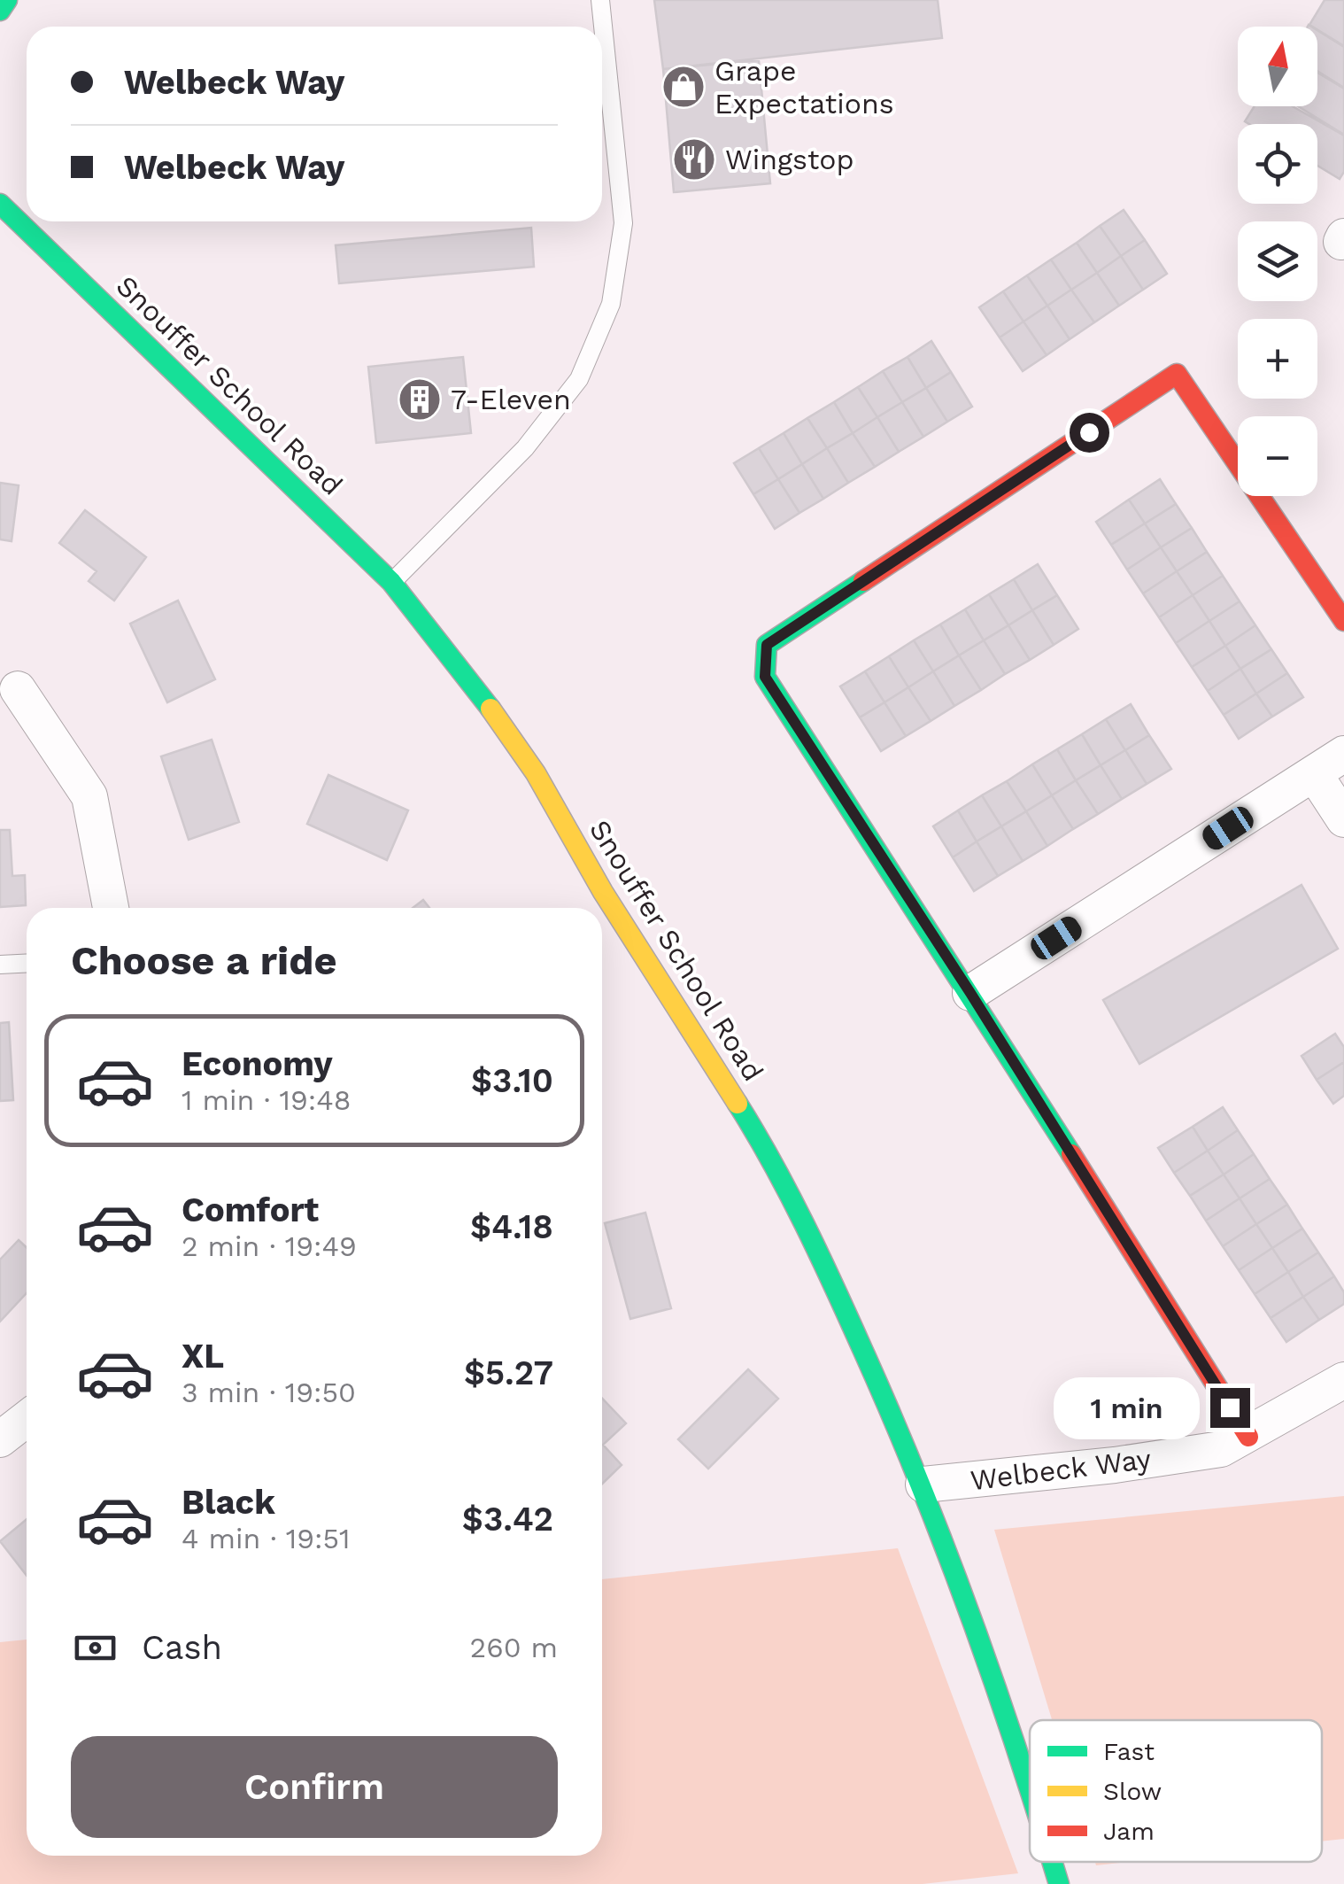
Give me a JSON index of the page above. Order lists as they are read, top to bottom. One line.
{"streets":{"main road":["Snouffer School Road"],"street":["Welbeck Way"]},"crossings":[["Snouffer School Road","Welbeck Way"]],"places":{"shop":["Grape Expectations"],"restaurant":["Wingstop"],"building":["7-Eleven"]},"legend":["Fast","Slow","Jam"],"north":"top","page":{"map_buttons":["+","−"],"banner":["Welbeck Way","Welbeck Way"],"heading":"Choose a ride","list":[{"name":"Economy","note":"1 min · 19:48","value":"$3.10"},{"name":"Comfort","note":"2 min · 19:49","value":"$4.18"},{"name":"XL","note":"3 min · 19:50","value":"$5.27"},{"name":"Black","note":"4 min · 19:51","value":"$3.42"}],"bubble":"1 min","pay":["Cash","260 m"],"buttons":"Confirm"}}
